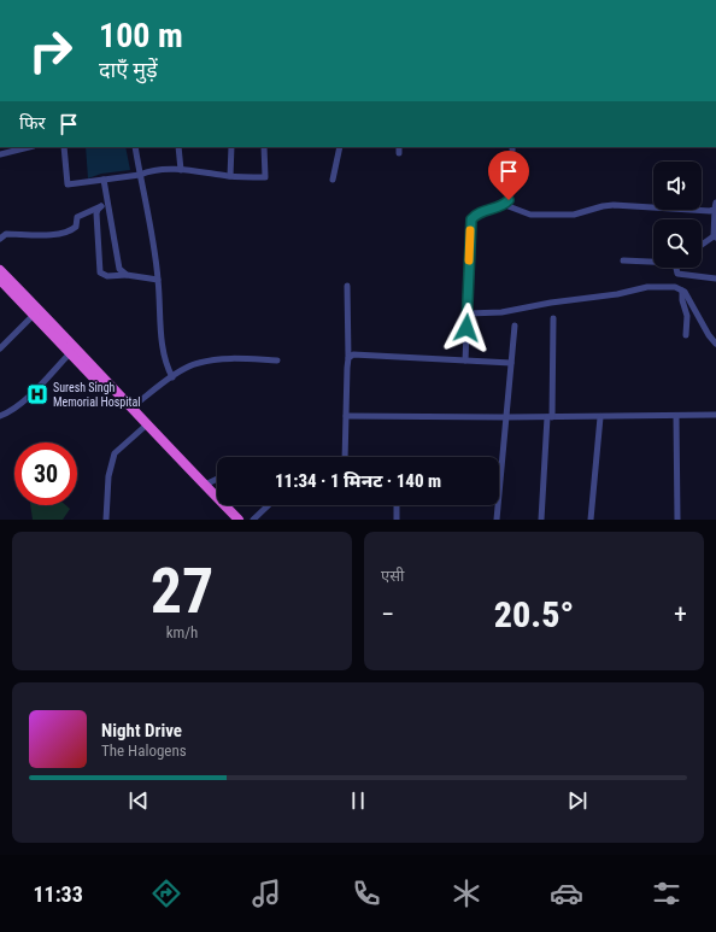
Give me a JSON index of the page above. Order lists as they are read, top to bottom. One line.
{"places":{"hospital":["Suresh Singh Memorial Hospital"]},"page":{"turn":["100 m","दाएँ मुड़ें"],"then":"फिर","limit":"30","trip":"11:34 · 1 मिनट · 140 m","tile":[["27","km/h"],"एसी"],"heat":["−","20.5°","+"],"song":["Night Drive","The Halogens"],"tabs":"11:33"}}
